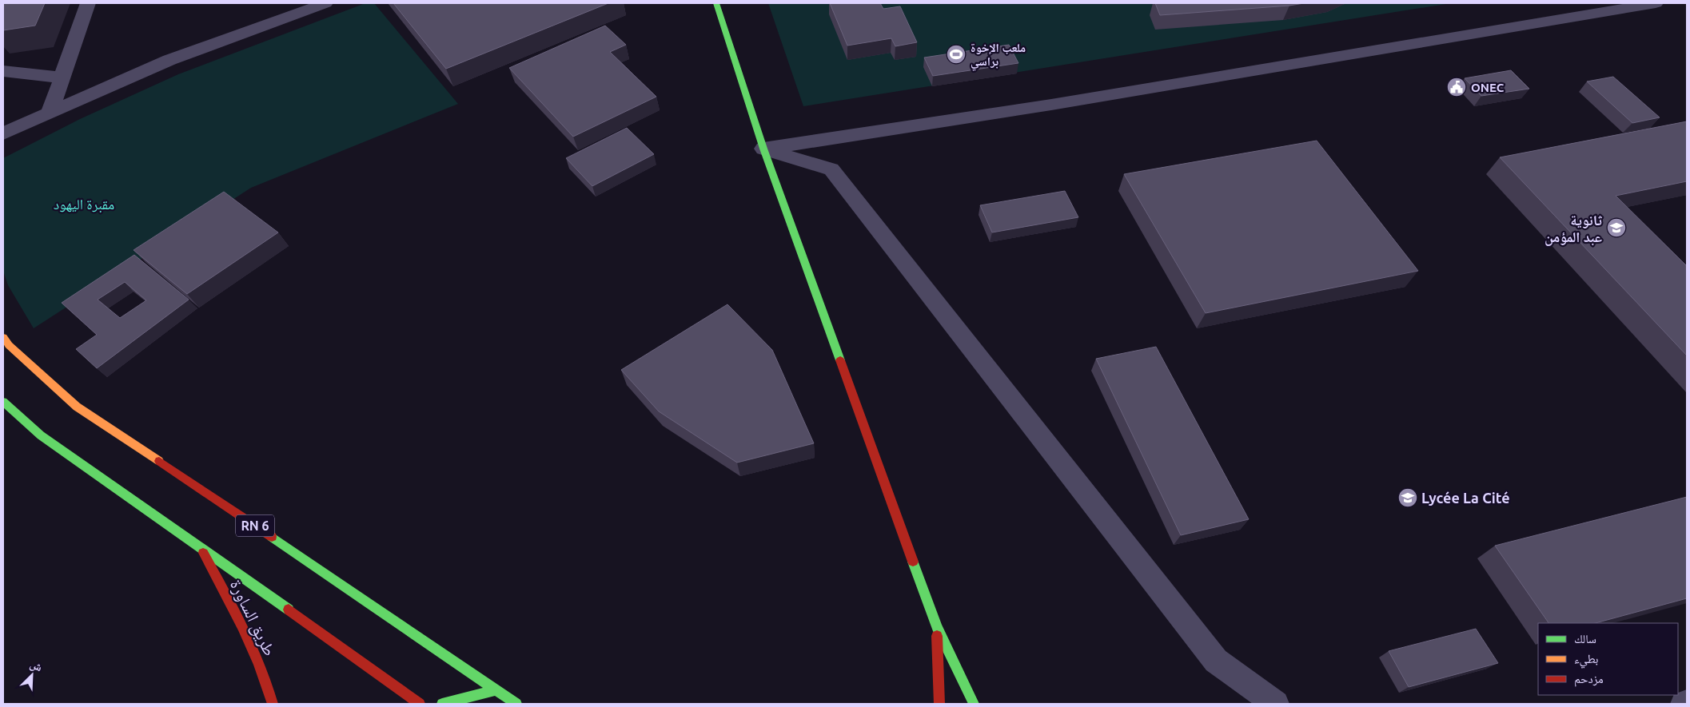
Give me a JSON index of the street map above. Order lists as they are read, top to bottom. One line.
{"streets":{"main road":["RN 6","طريق الساورة"]},"parks":["مقبرة اليهود"],"places":{"sports":["ملعب الإخوة براسي"],"public building":["ONEC"],"school or university":["ثانوية عبد المؤمن","Lycée La Cité"]},"legend":["سالك","بطيء","مزدحم"],"north":"top right"}
